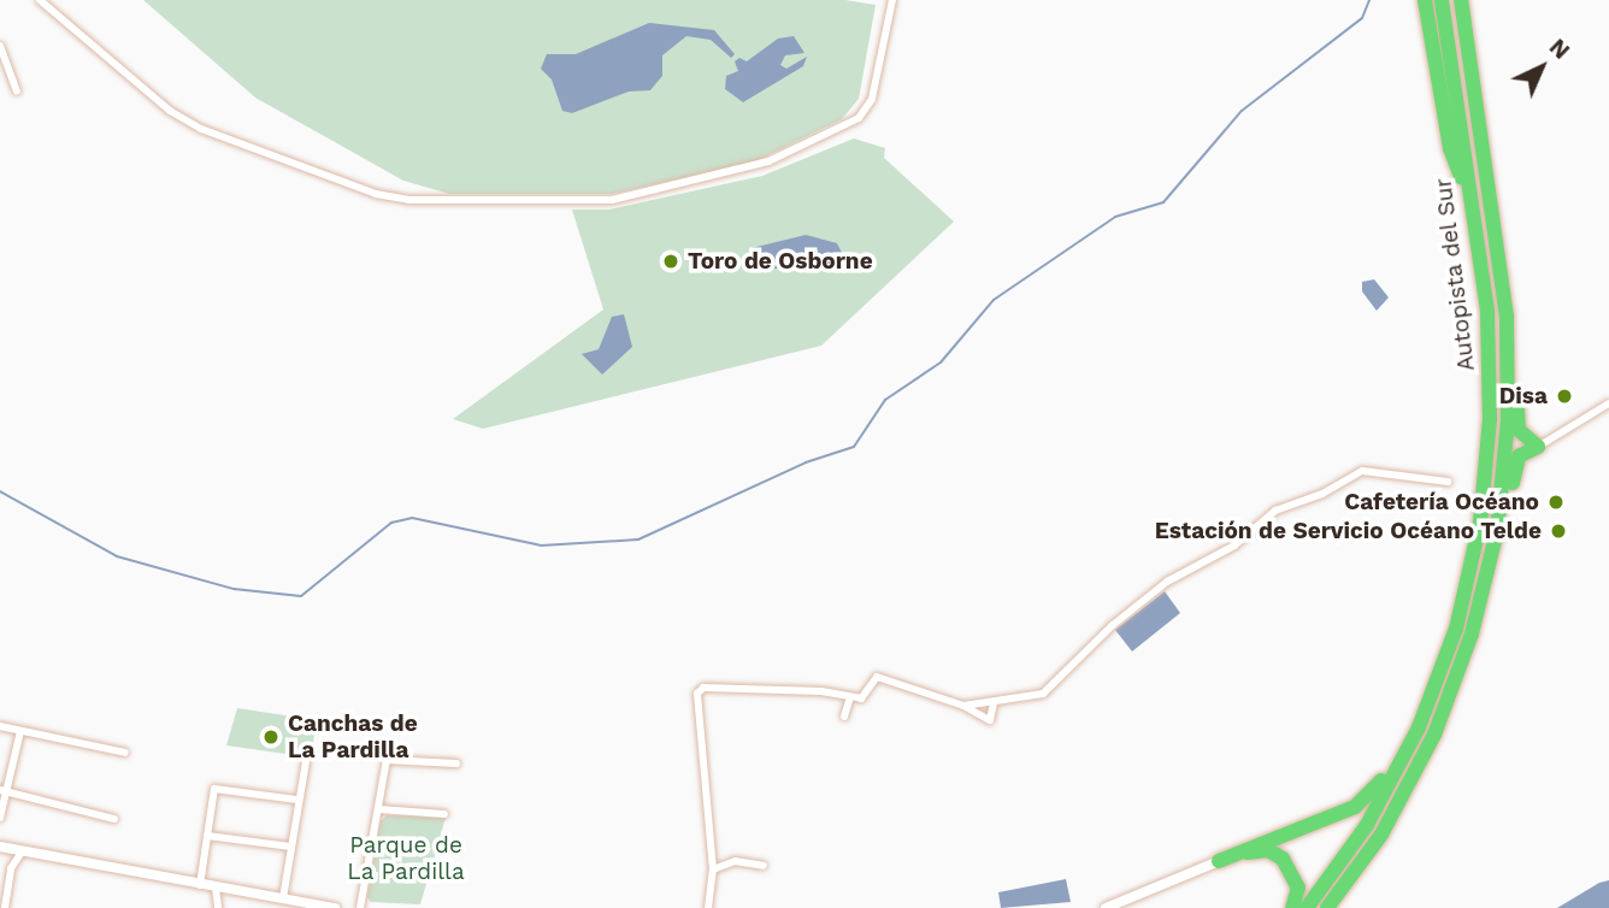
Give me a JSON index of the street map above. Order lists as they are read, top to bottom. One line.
{"streets":{"highway":["Autopista del Sur"]},"parks":["Parque de La Pardilla"],"places":["Toro de Osborne","Disa","Cafetería Océano","Estación de Servicio Océano Telde","Canchas de La Pardilla"],"north":"top right"}
